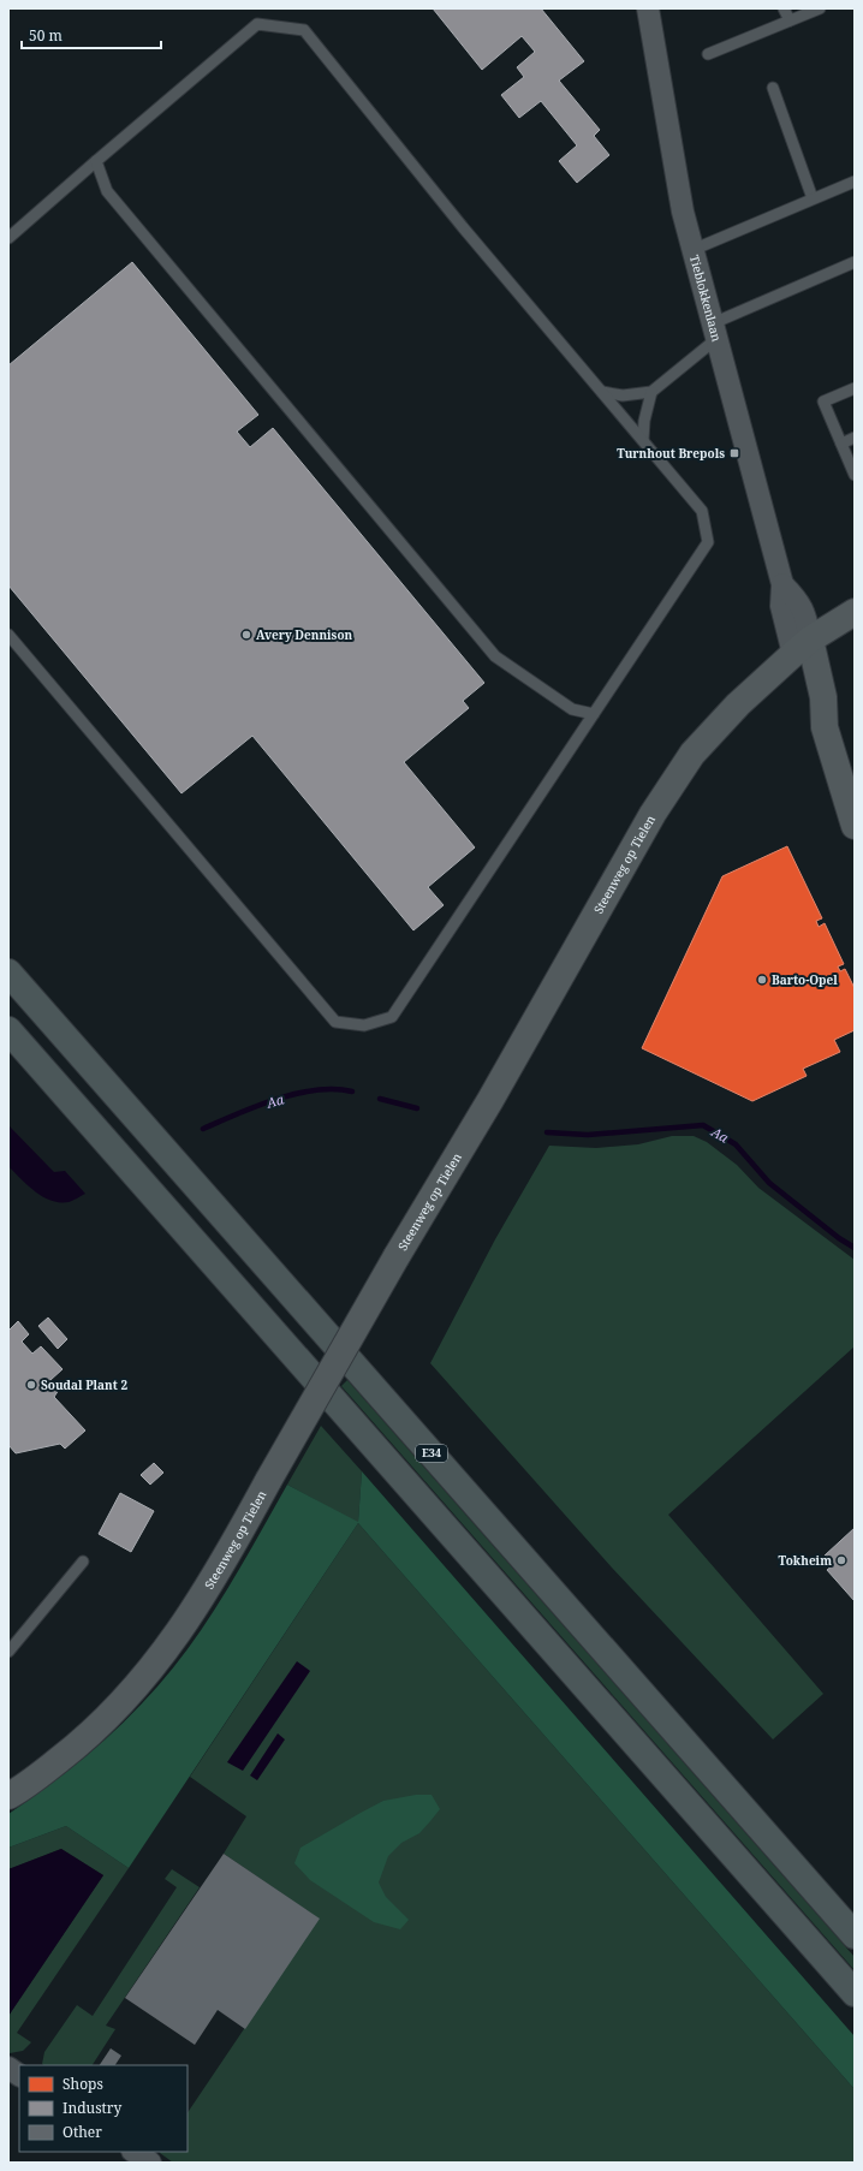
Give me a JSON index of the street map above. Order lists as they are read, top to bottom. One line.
{"streets":{"highway":["E34"],"street":["Tieblokkenlaan","Steenweg op Tielen"]},"crossings":[["Tieblokkenlaan","Steenweg op Tielen"]],"water":["Aa"],"places":{"transit":["Turnhout Brepols"],"other":["Avery Dennison","Barto-Opel","Soudal Plant 2","Tokheim"]},"legend":["Shops","Industry","Other"],"scale_bar":"50 m"}
